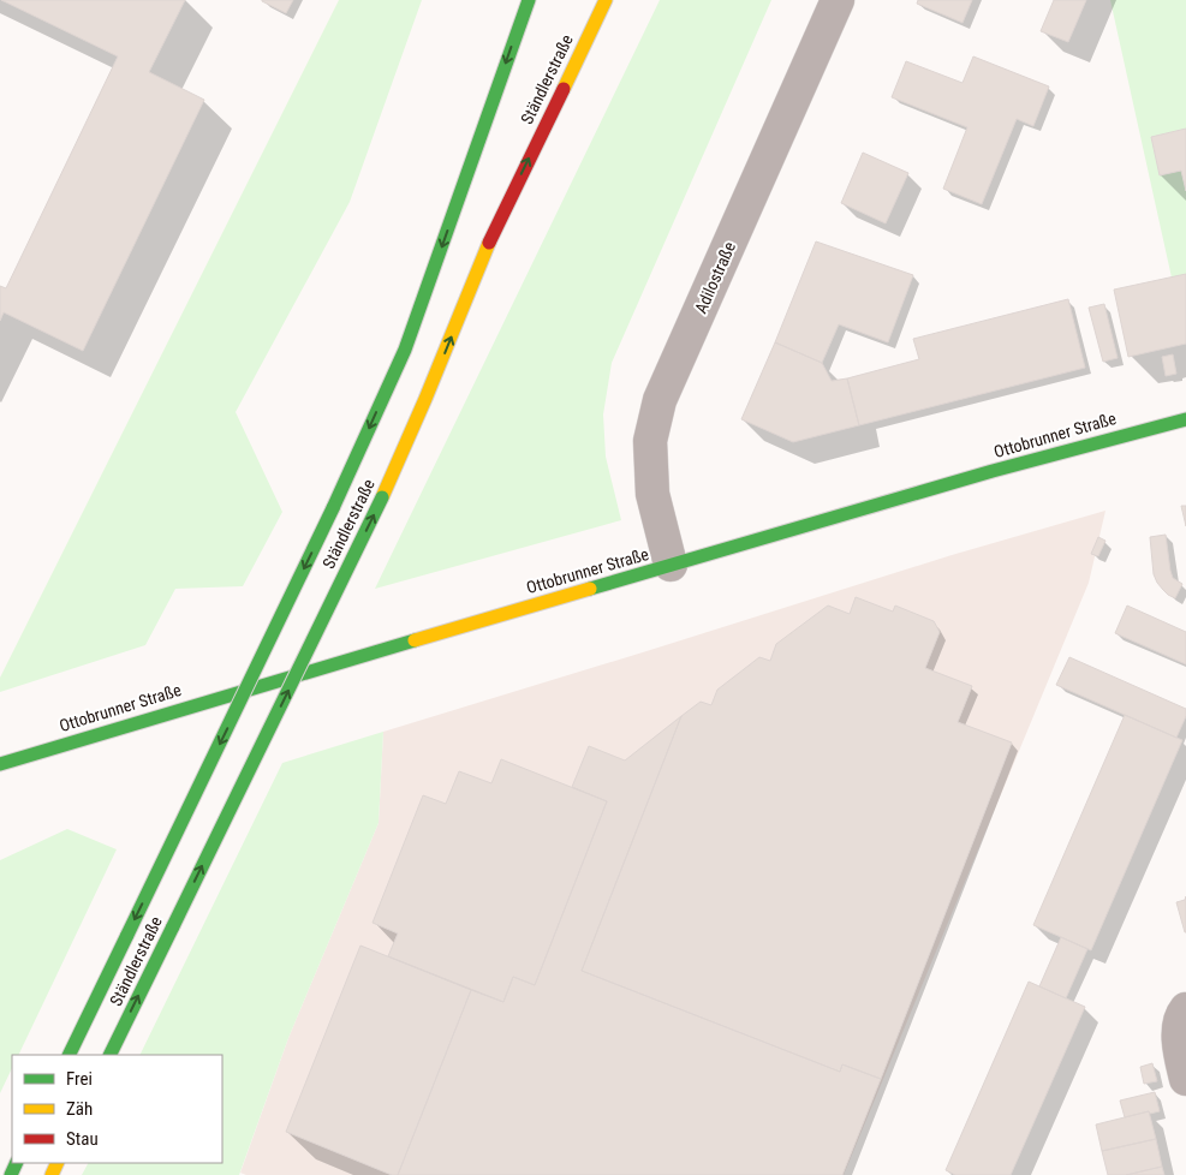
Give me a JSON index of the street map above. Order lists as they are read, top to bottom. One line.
{"streets":{"main road":["Ständlerstraße","Ottobrunner Straße"],"street":["Adilostraße"]},"crossings":[["Adilostraße","Ottobrunner Straße"]],"legend":["Frei","Zäh","Stau"]}
